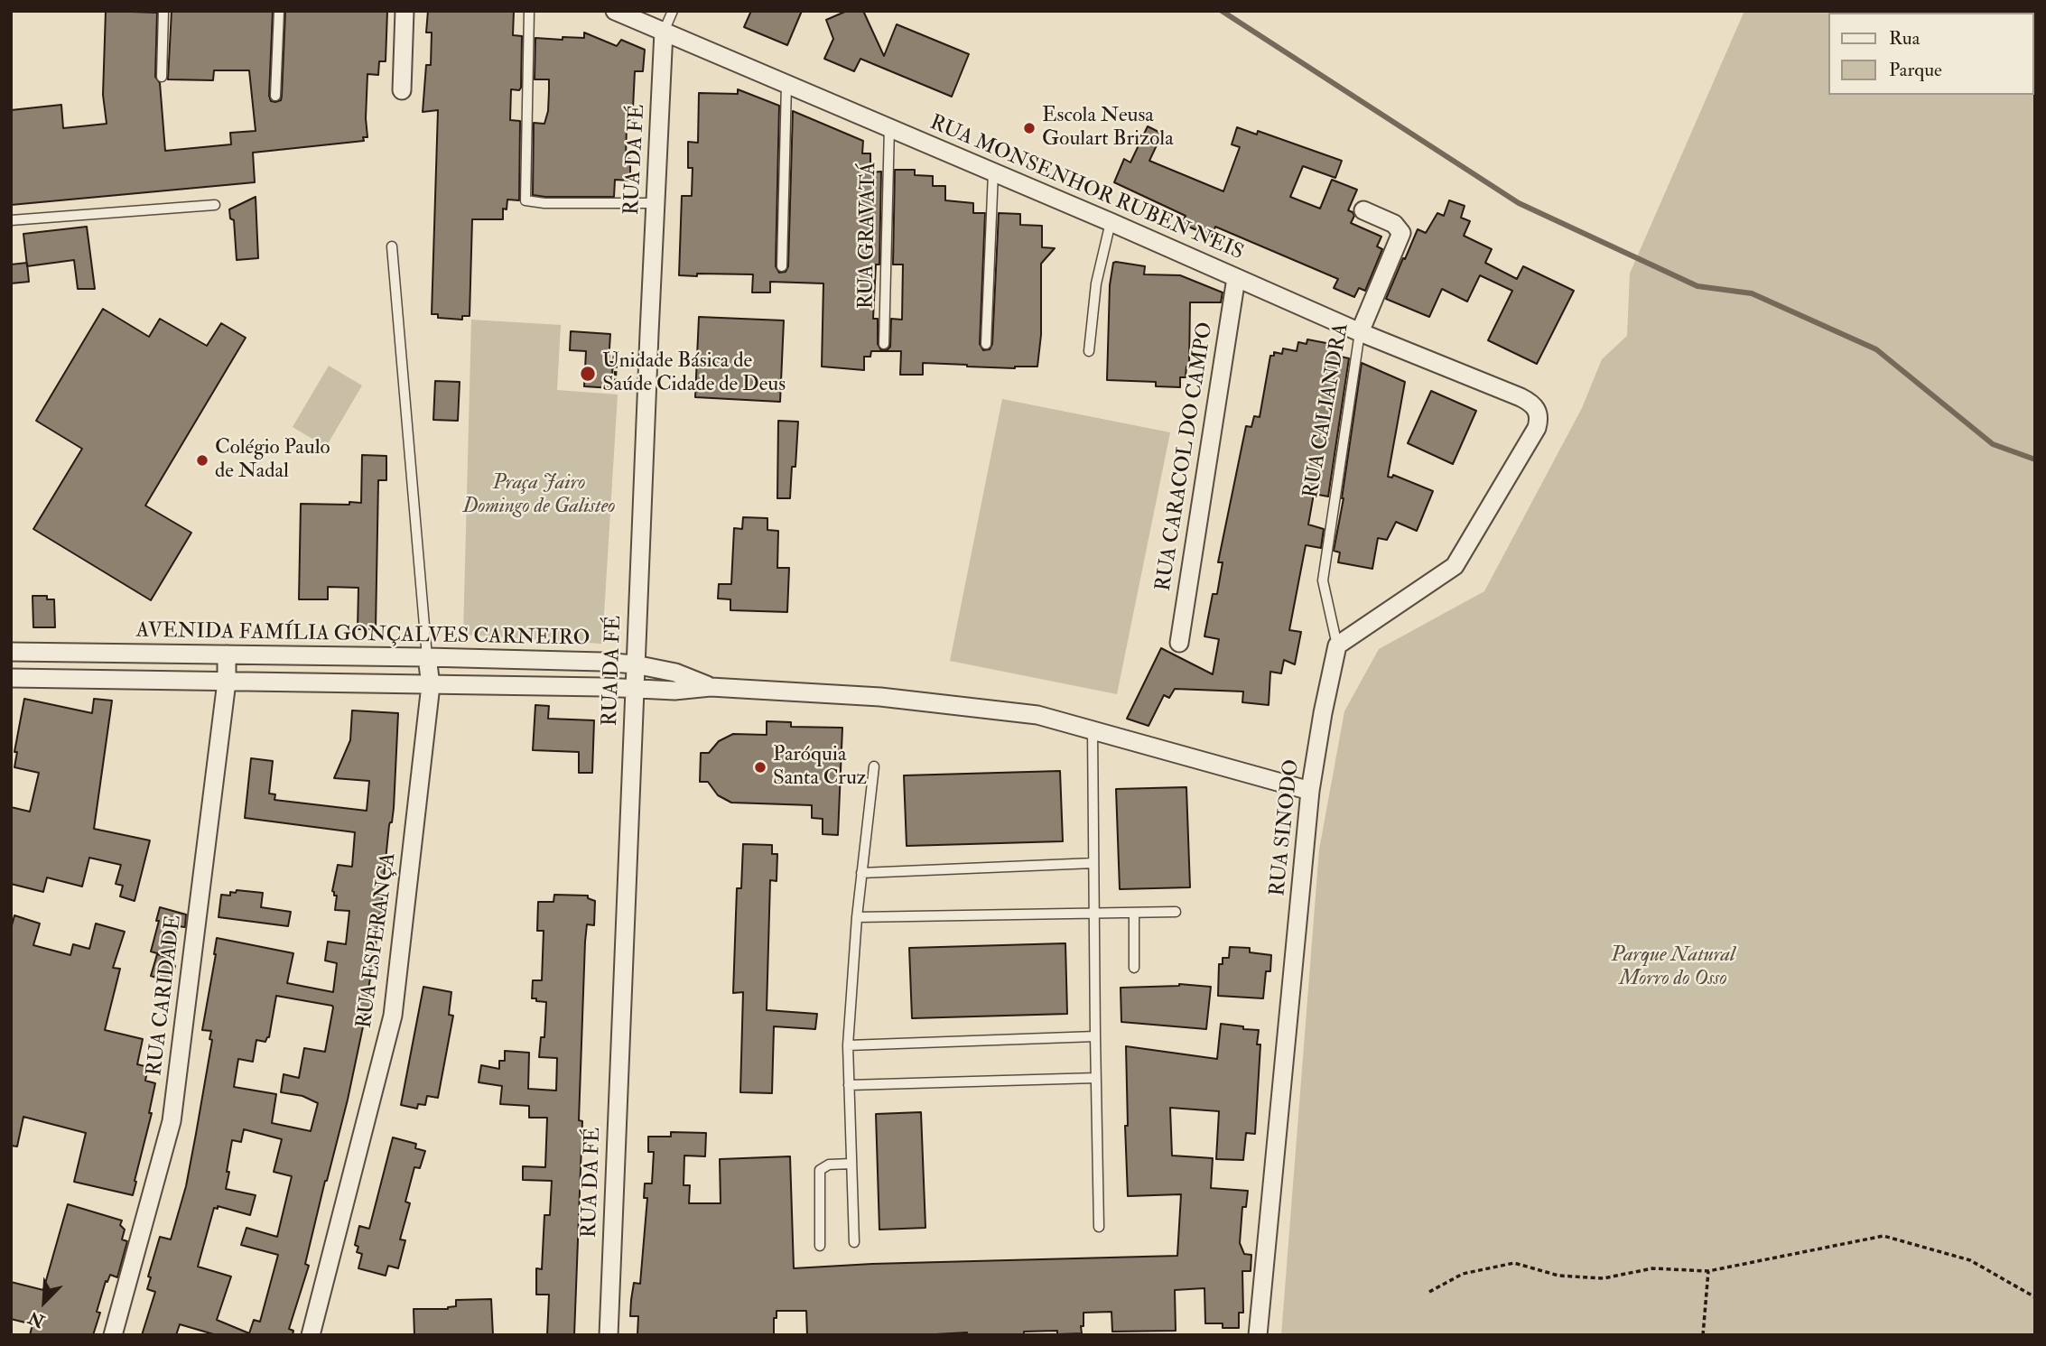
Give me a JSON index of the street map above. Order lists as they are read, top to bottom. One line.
{"streets":{"street":["RUA DA FÉ","RUA MONSENHOR RUBEN NEIS","RUA CALIANDRA","RUA CARACOL DO CAMPO","AVENIDA FAMÍLIA GONÇALVES CARNEIRO","RUA SINODO","RUA ESPERANÇA","RUA CARIDADE"],"lane":["RUA GRAVATÁ"]},"crossings":[["RUA DA FÉ","RUA MONSENHOR RUBEN NEIS"],["RUA DA FÉ","AVENIDA FAMÍLIA GONÇALVES CARNEIRO"],["RUA MONSENHOR RUBEN NEIS","RUA GRAVATÁ"],["RUA MONSENHOR RUBEN NEIS","RUA CALIANDRA"],["RUA MONSENHOR RUBEN NEIS","RUA CARACOL DO CAMPO"],["RUA MONSENHOR RUBEN NEIS","RUA SINODO"],["RUA CALIANDRA","RUA SINODO"],["AVENIDA FAMÍLIA GONÇALVES CARNEIRO","RUA SINODO"],["AVENIDA FAMÍLIA GONÇALVES CARNEIRO","RUA ESPERANÇA"],["AVENIDA FAMÍLIA GONÇALVES CARNEIRO","RUA CARIDADE"]],"parks":["Praça Jairo Domingo de Galisteo","Parque Natural Morro do Osso"],"places":["Escola Neusa Goulart Brizola","Unidade Básica de Saúde Cidade de Deus","Colégio Paulo de Nadal","Paróquia Santa Cruz"],"legend":["Rua","Parque"],"north":"bottom left"}
